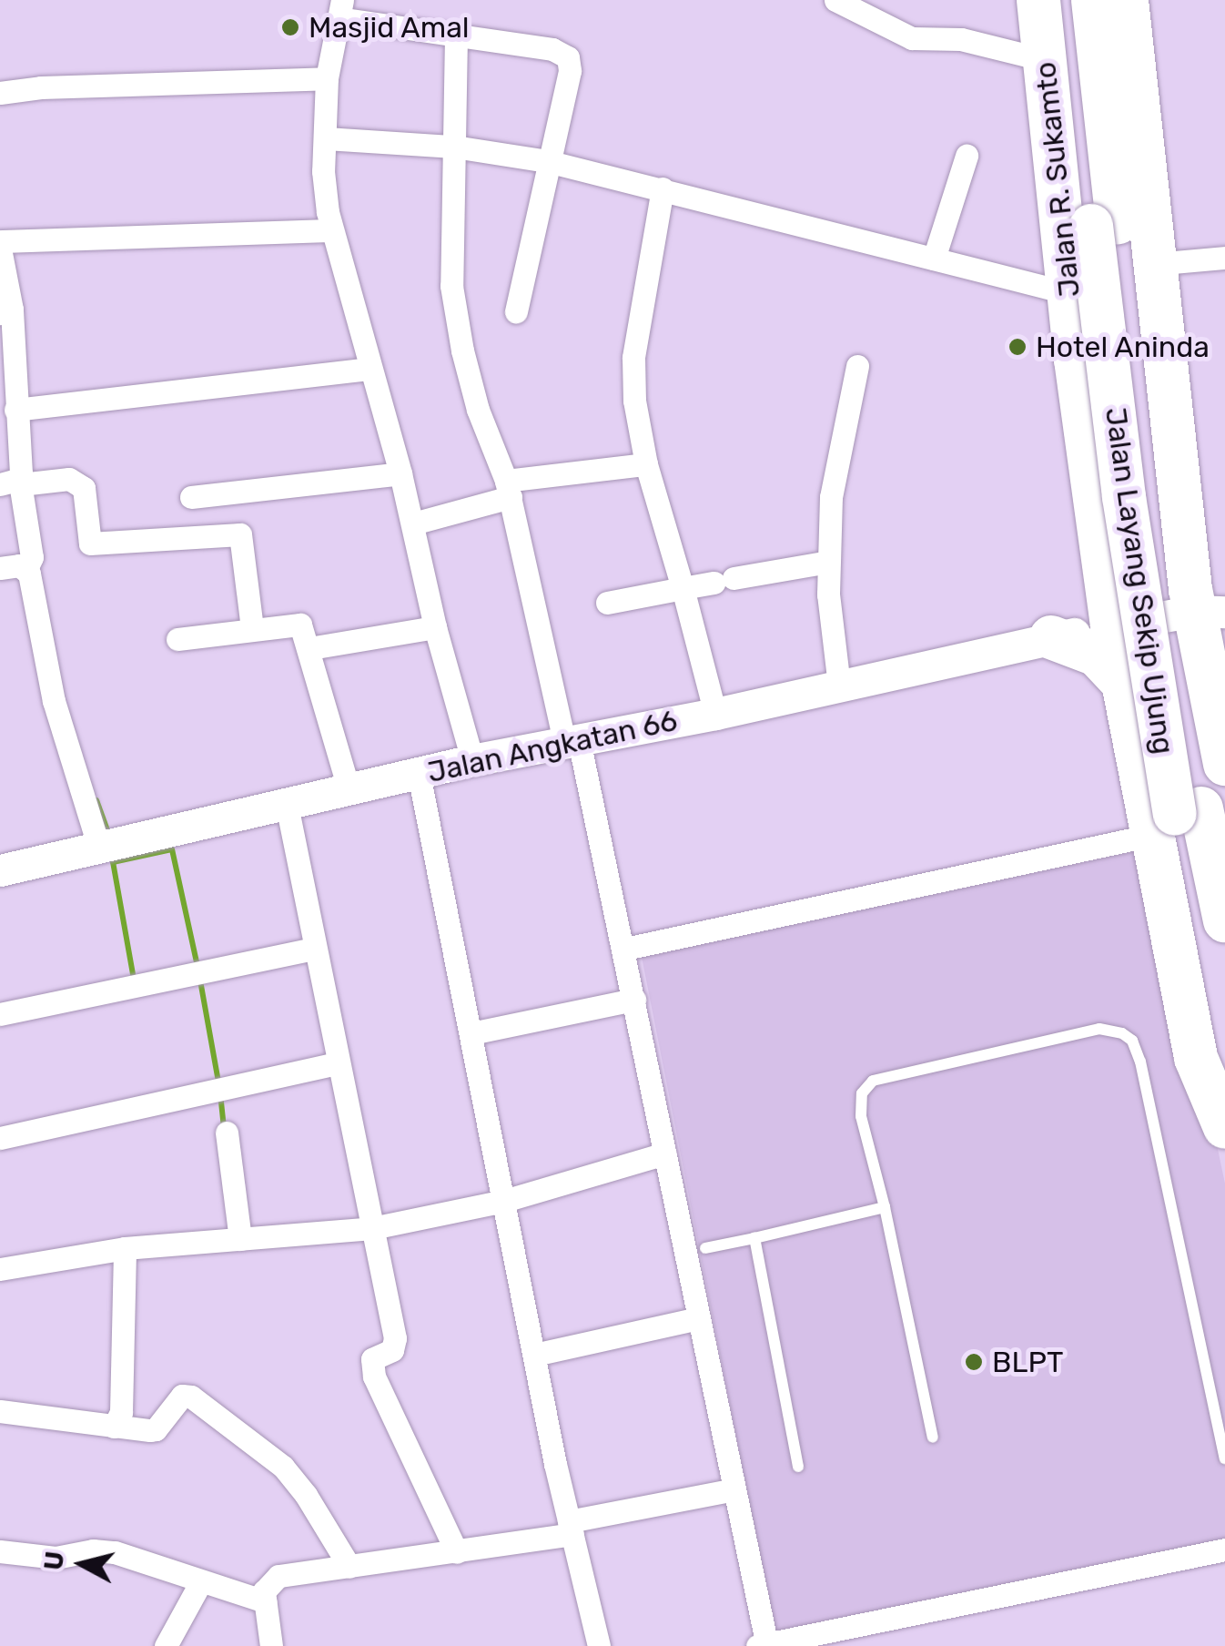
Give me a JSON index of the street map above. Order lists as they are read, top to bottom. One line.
{"streets":{"highway":["Jalan R. Sukamto","Jalan Layang Sekip Ujung"],"street":["Jalan Angkatan 66"]},"crossings":[["Jalan R. Sukamto","Jalan Layang Sekip Ujung"],["Jalan R. Sukamto","Jalan Angkatan 66"]],"places":["Masjid Amal","Hotel Aninda","BLPT"],"north":"left"}
